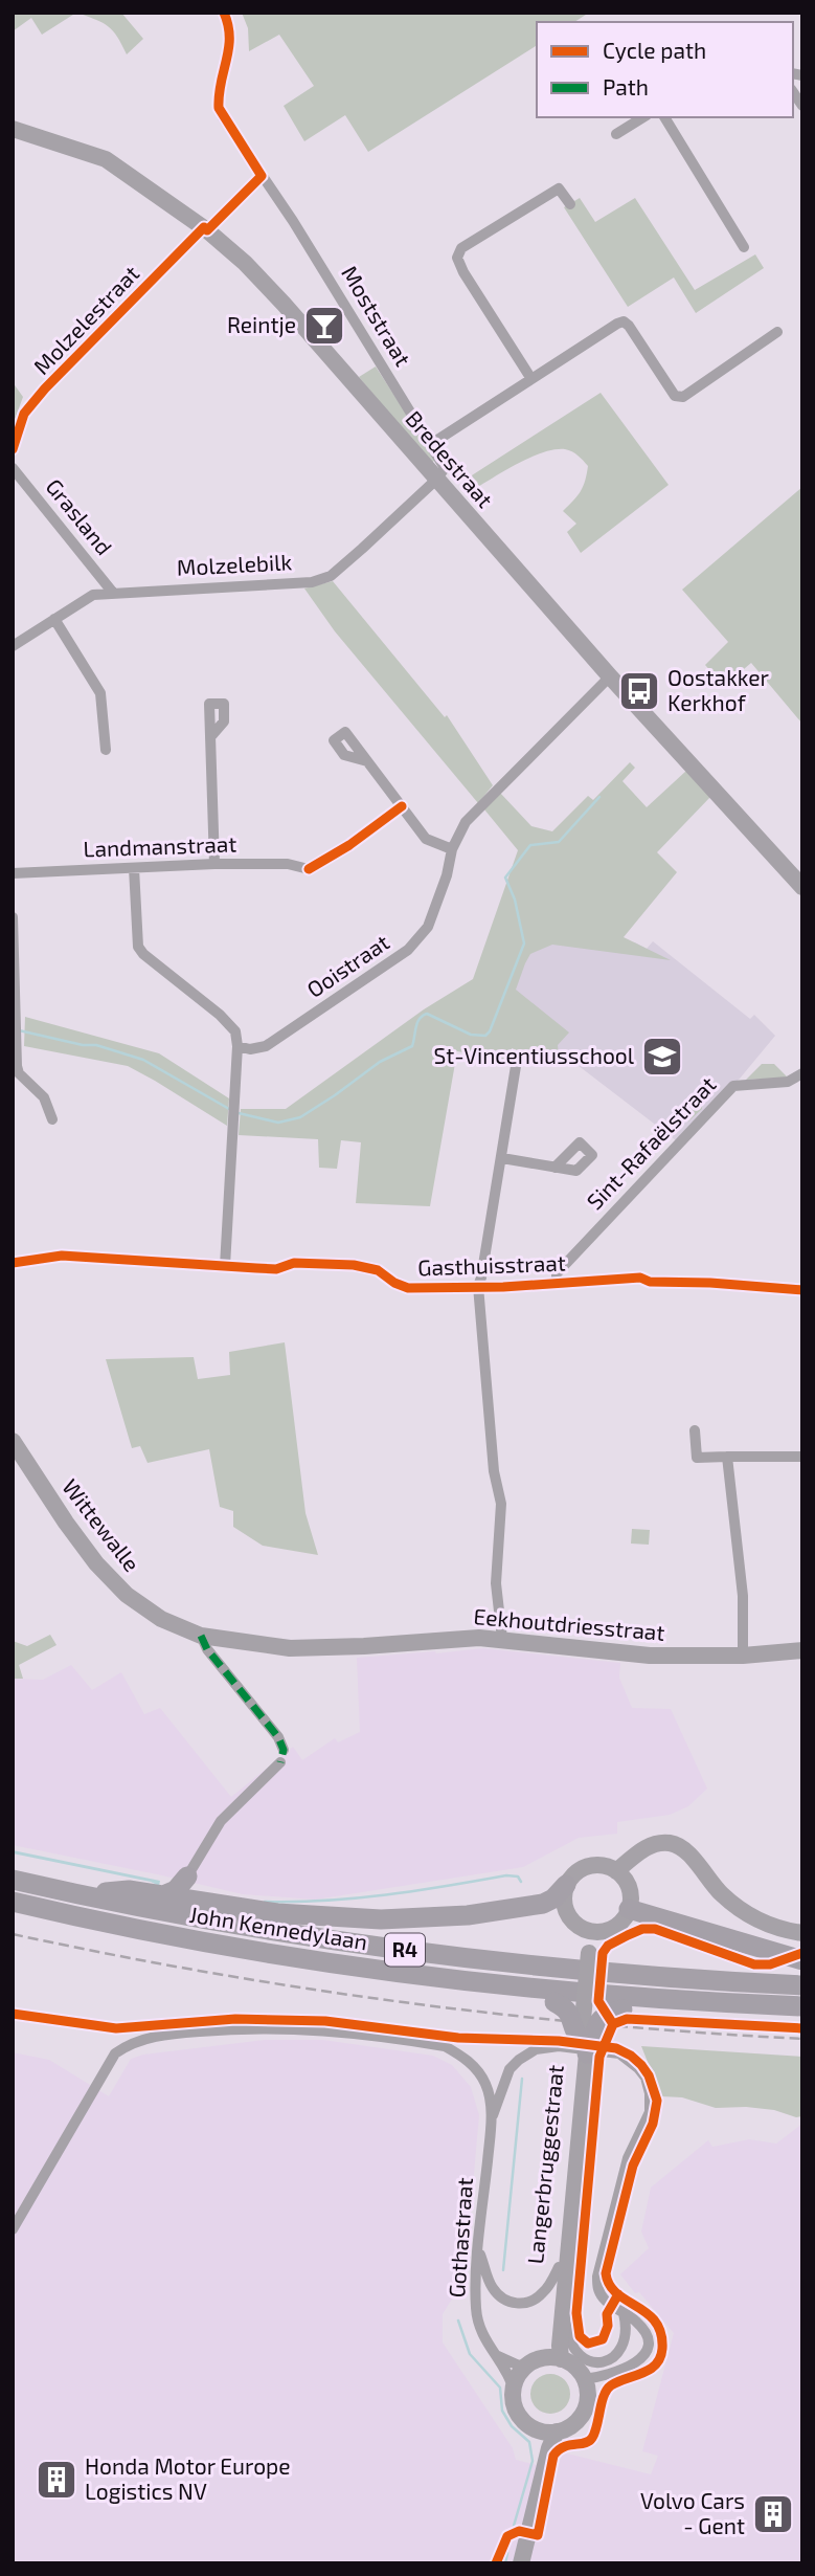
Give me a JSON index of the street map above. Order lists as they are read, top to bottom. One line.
{"streets":{"highway":["John Kennedylaan","R4"],"street":["Moststraat","Molzelestraat","Bredestraat","Grasland","Molzelebilk","Landmanstraat","Ooistraat","Sint-Rafaëlstraat","Gasthuisstraat","Wittewalle","Eekhoutdriesstraat","Langerbruggestraat","Gothastraat"]},"crossings":[["Moststraat","Bredestraat"],["Moststraat","Molzelebilk"],["Molzelestraat","Bredestraat"],["Bredestraat","Molzelebilk"],["Bredestraat","Ooistraat"],["Grasland","Molzelebilk"],["Sint-Rafaëlstraat","Gasthuisstraat"],["Gasthuisstraat","Eekhoutdriesstraat"],["Wittewalle","Eekhoutdriesstraat"],["Langerbruggestraat","Gothastraat"]],"places":{"bar":["Reintje"],"bus stop":["Oostakker Kerkhof"],"school or university":["St-Vincentiusschool"],"building":["Honda Motor Europe Logistics NV","Volvo Cars - Gent"]},"legend":["Cycle path","Path"]}
